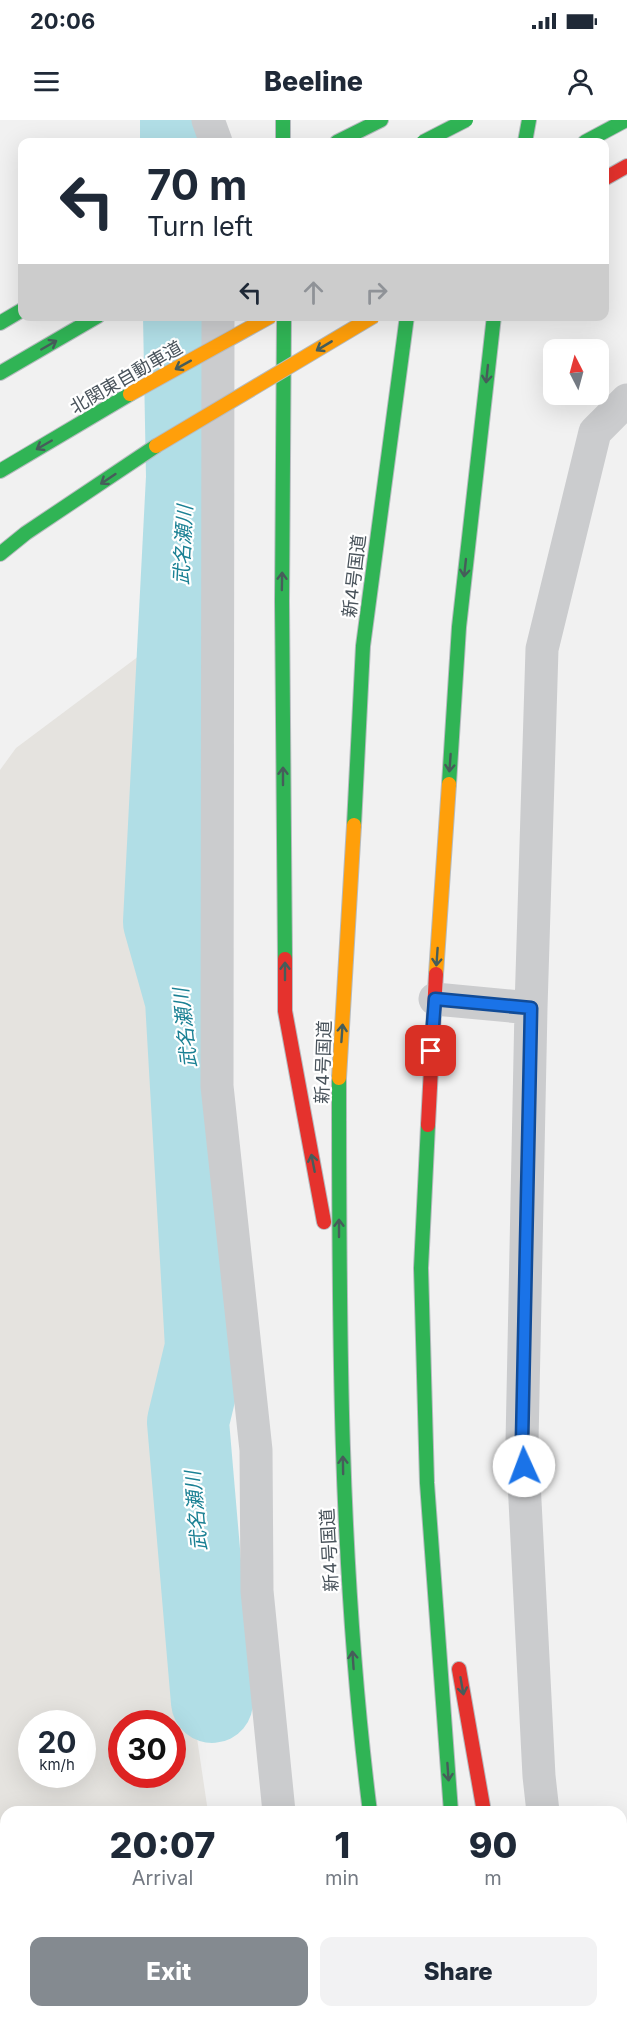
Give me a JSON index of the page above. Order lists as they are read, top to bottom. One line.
{"streets":{"highway":["北関東自動車道","新4号国道"]},"water":["武名瀬川"],"north":"top","page":{"status":"20:06","header":"Beeline","turn":["70 m","Turn left"],"speed":"20 km/h","limit":"30","eta":["20:07","Arrival","1","min","90","m"],"buttons":["Exit","Share"]}}
